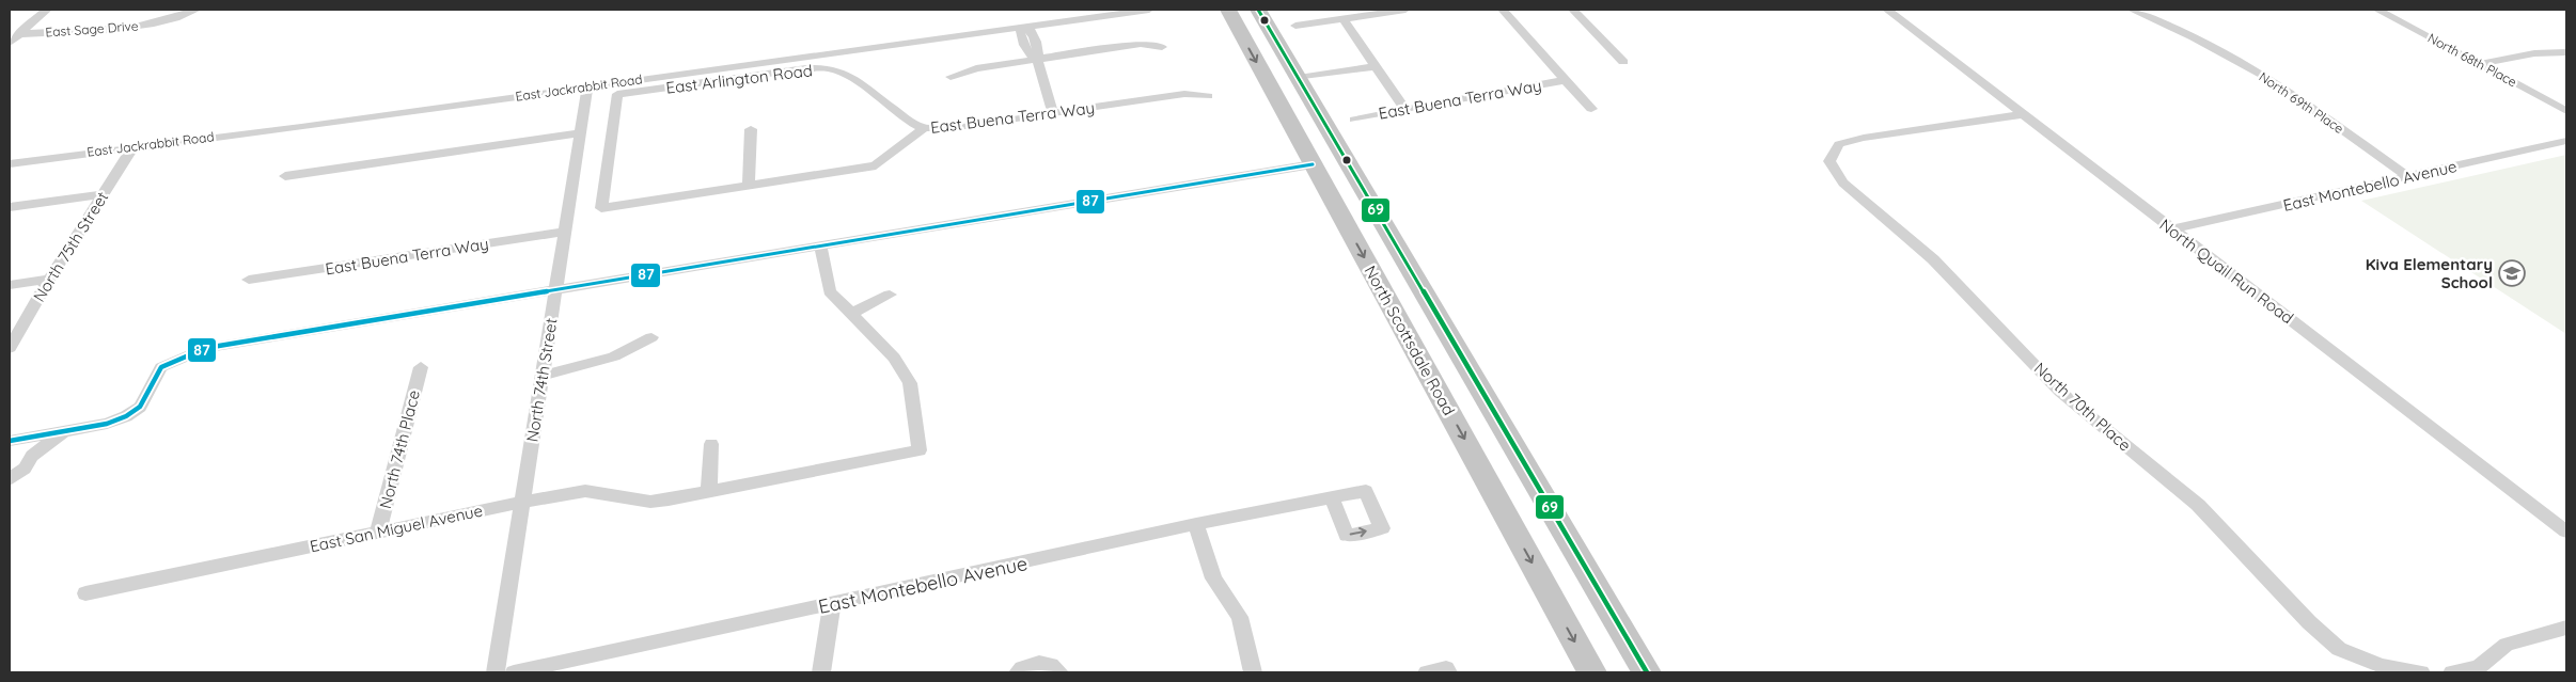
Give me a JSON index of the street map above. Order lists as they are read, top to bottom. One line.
{"streets":{"main road":["North Scottsdale Road"],"street":["East Sage Drive","North 68th Place","East Arlington Road","East Jackrabbit Road","East Buena Terra Way","North 69th Place","East Montebello Avenue","North 75th Street","North Quail Run Road","North 74th Street","North 70th Place","North 74th Place","East San Miguel Avenue"]},"crossings":[["East Arlington Road","East Buena Terra Way"],["East Jackrabbit Road","North 75th Street"],["East Jackrabbit Road","North 74th Street"],["East Buena Terra Way","North 74th Street"],["North 69th Place","East Montebello Avenue"],["East Montebello Avenue","North Quail Run Road"],["North Quail Run Road","North 70th Place"],["North 74th Street","East San Miguel Avenue"],["North 74th Place","East San Miguel Avenue"]],"places":{"school or university":["Kiva Elementary School"]},"lines":["transit line 69","transit line 87"]}
